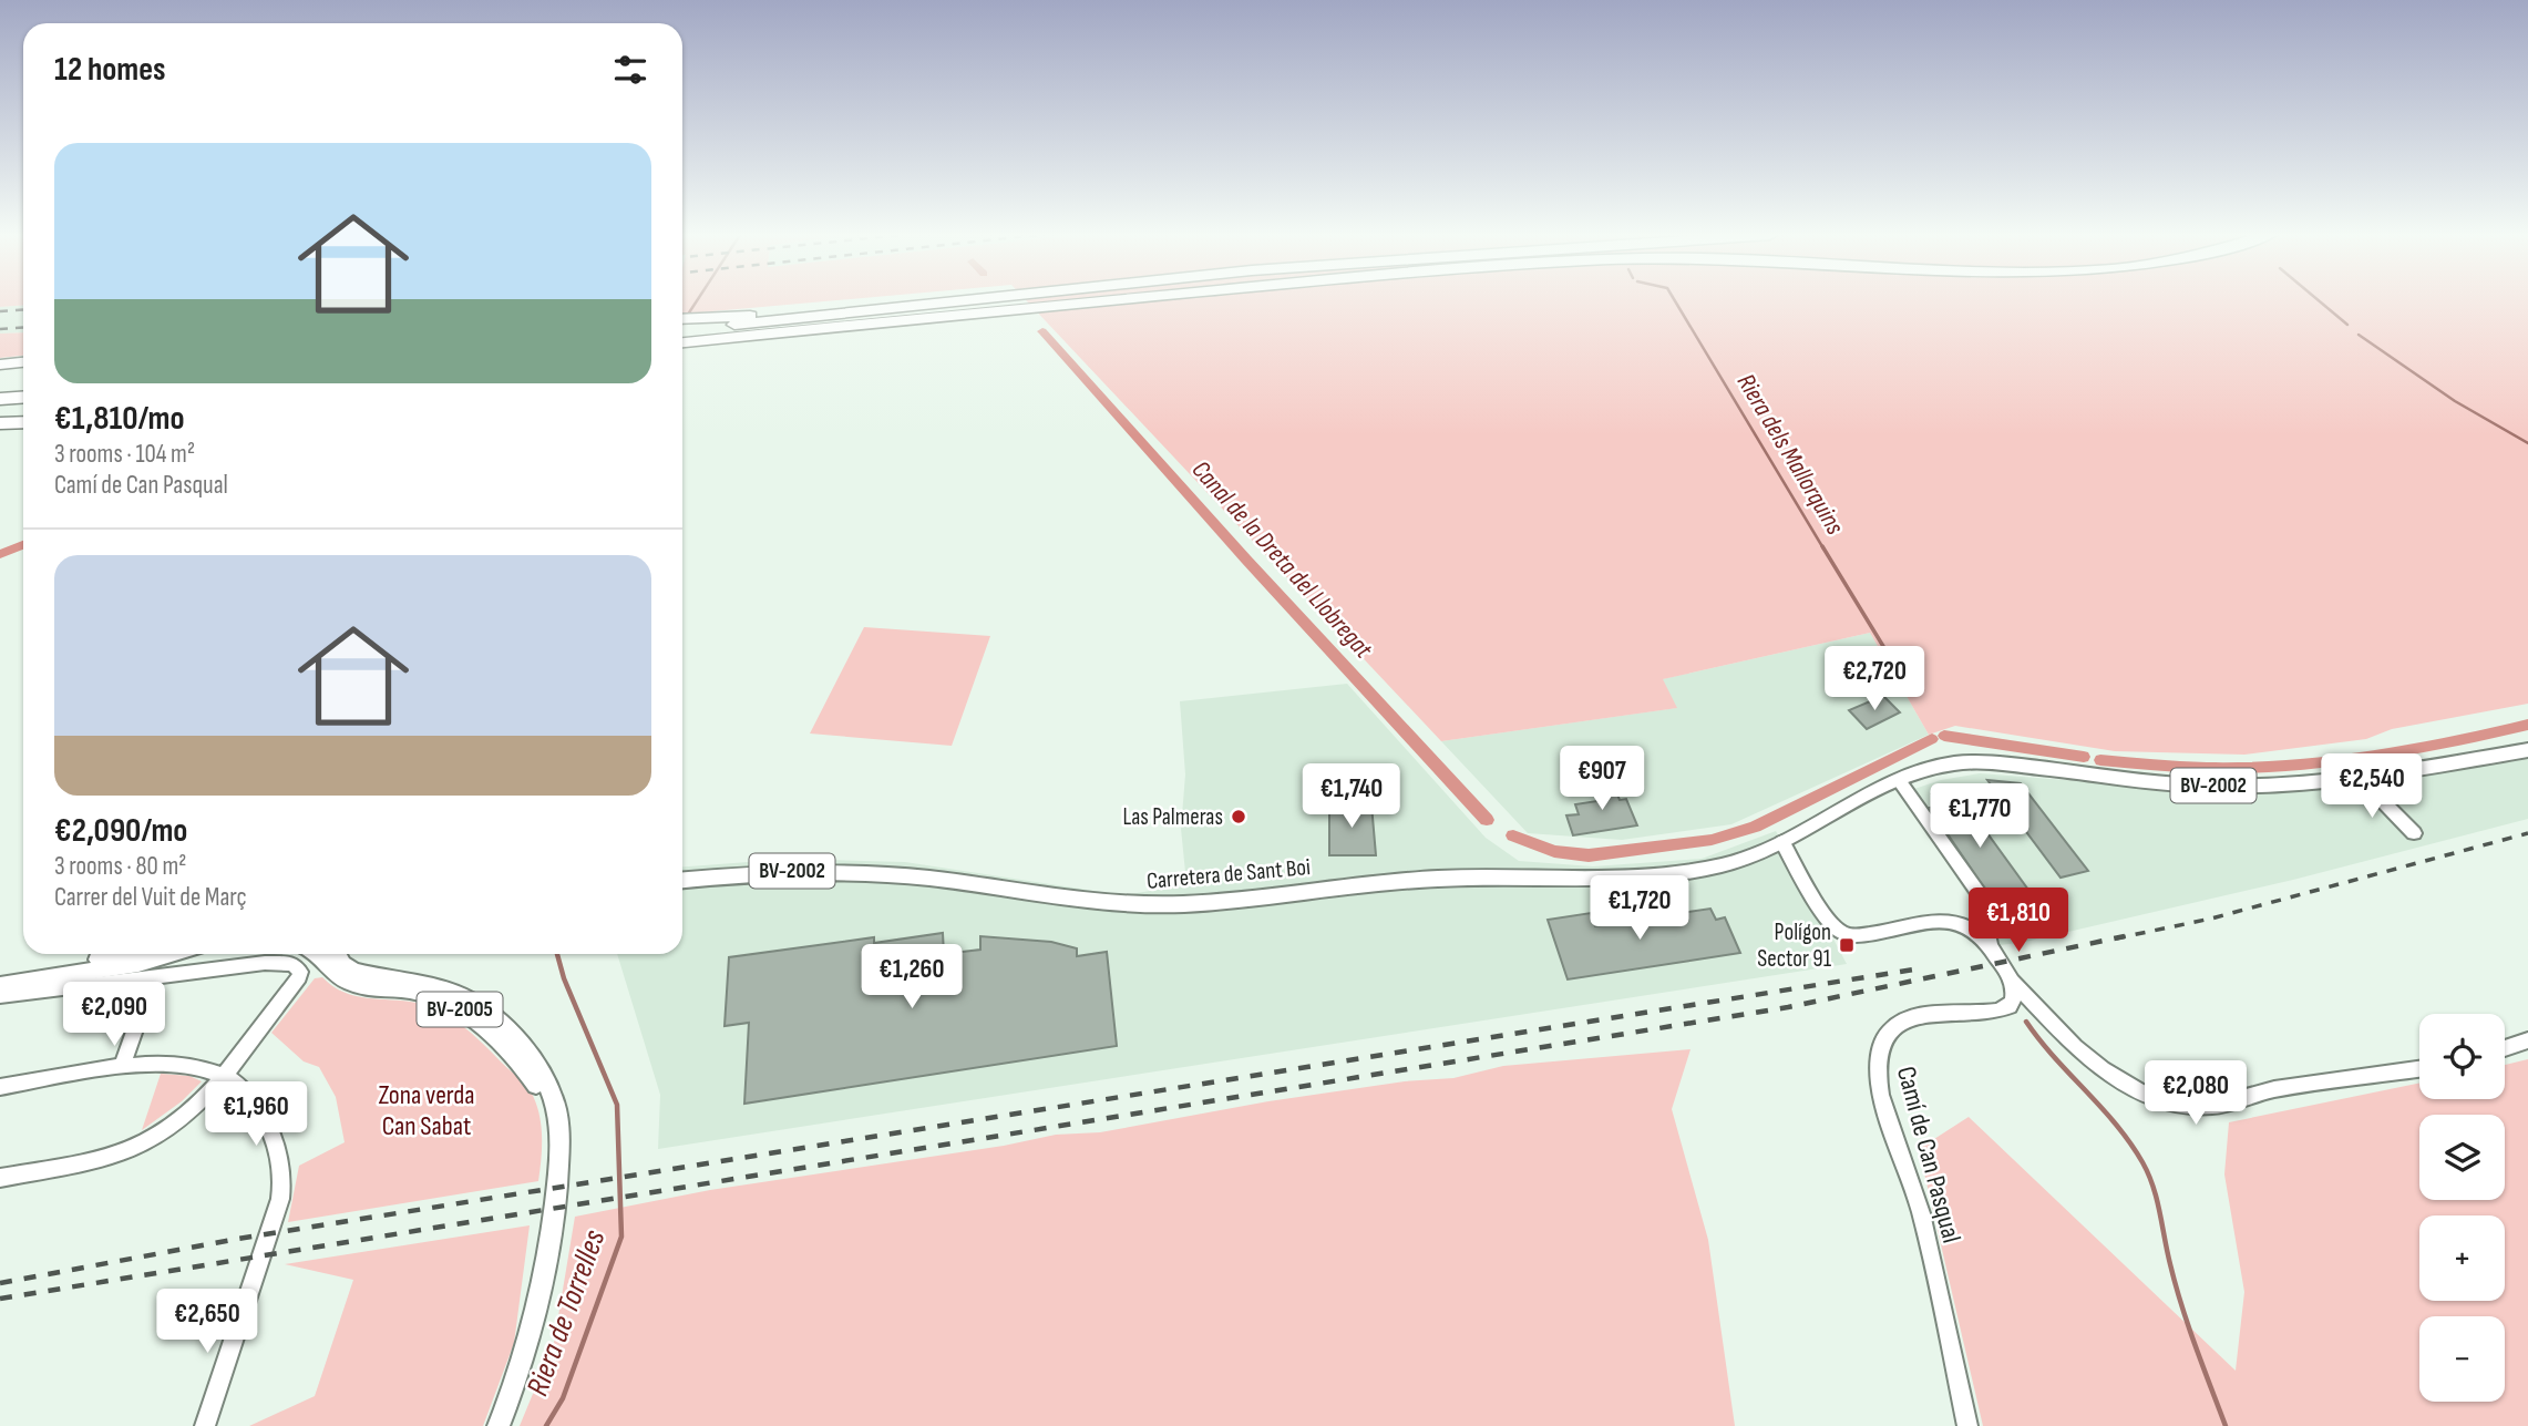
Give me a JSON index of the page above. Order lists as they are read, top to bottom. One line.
{"streets":{"main road":["BV-2002","Carretera de Sant Boi","BV-2005"],"street":["Camí de Can Pasqual"]},"crossings":[["BV-2002","Carretera de Sant Boi"]],"water":["Riera dels Mallorquins","Canal de la Dreta del Llobregat","Riera de Torrelles"],"parks":["Zona verda Can Sabat"],"places":{"other":["Las Palmeras"],"transit":["Polígon Sector 91"]},"page":{"heading":"12 homes","list":[{"name":"€1,810/mo","note":"3 rooms · 104 m² · Camí de Can Pasqual"},{"name":"€2,090/mo","note":"3 rooms · 80 m² · Carrer del Vuit de Març"}],"price":["€2,720","€907","€2,540","€1,740","€1,770","€1,720","€1,810","€1,260","€2,090","€2,080","€1,960","€2,650"],"map_buttons":["+","−"]}}
